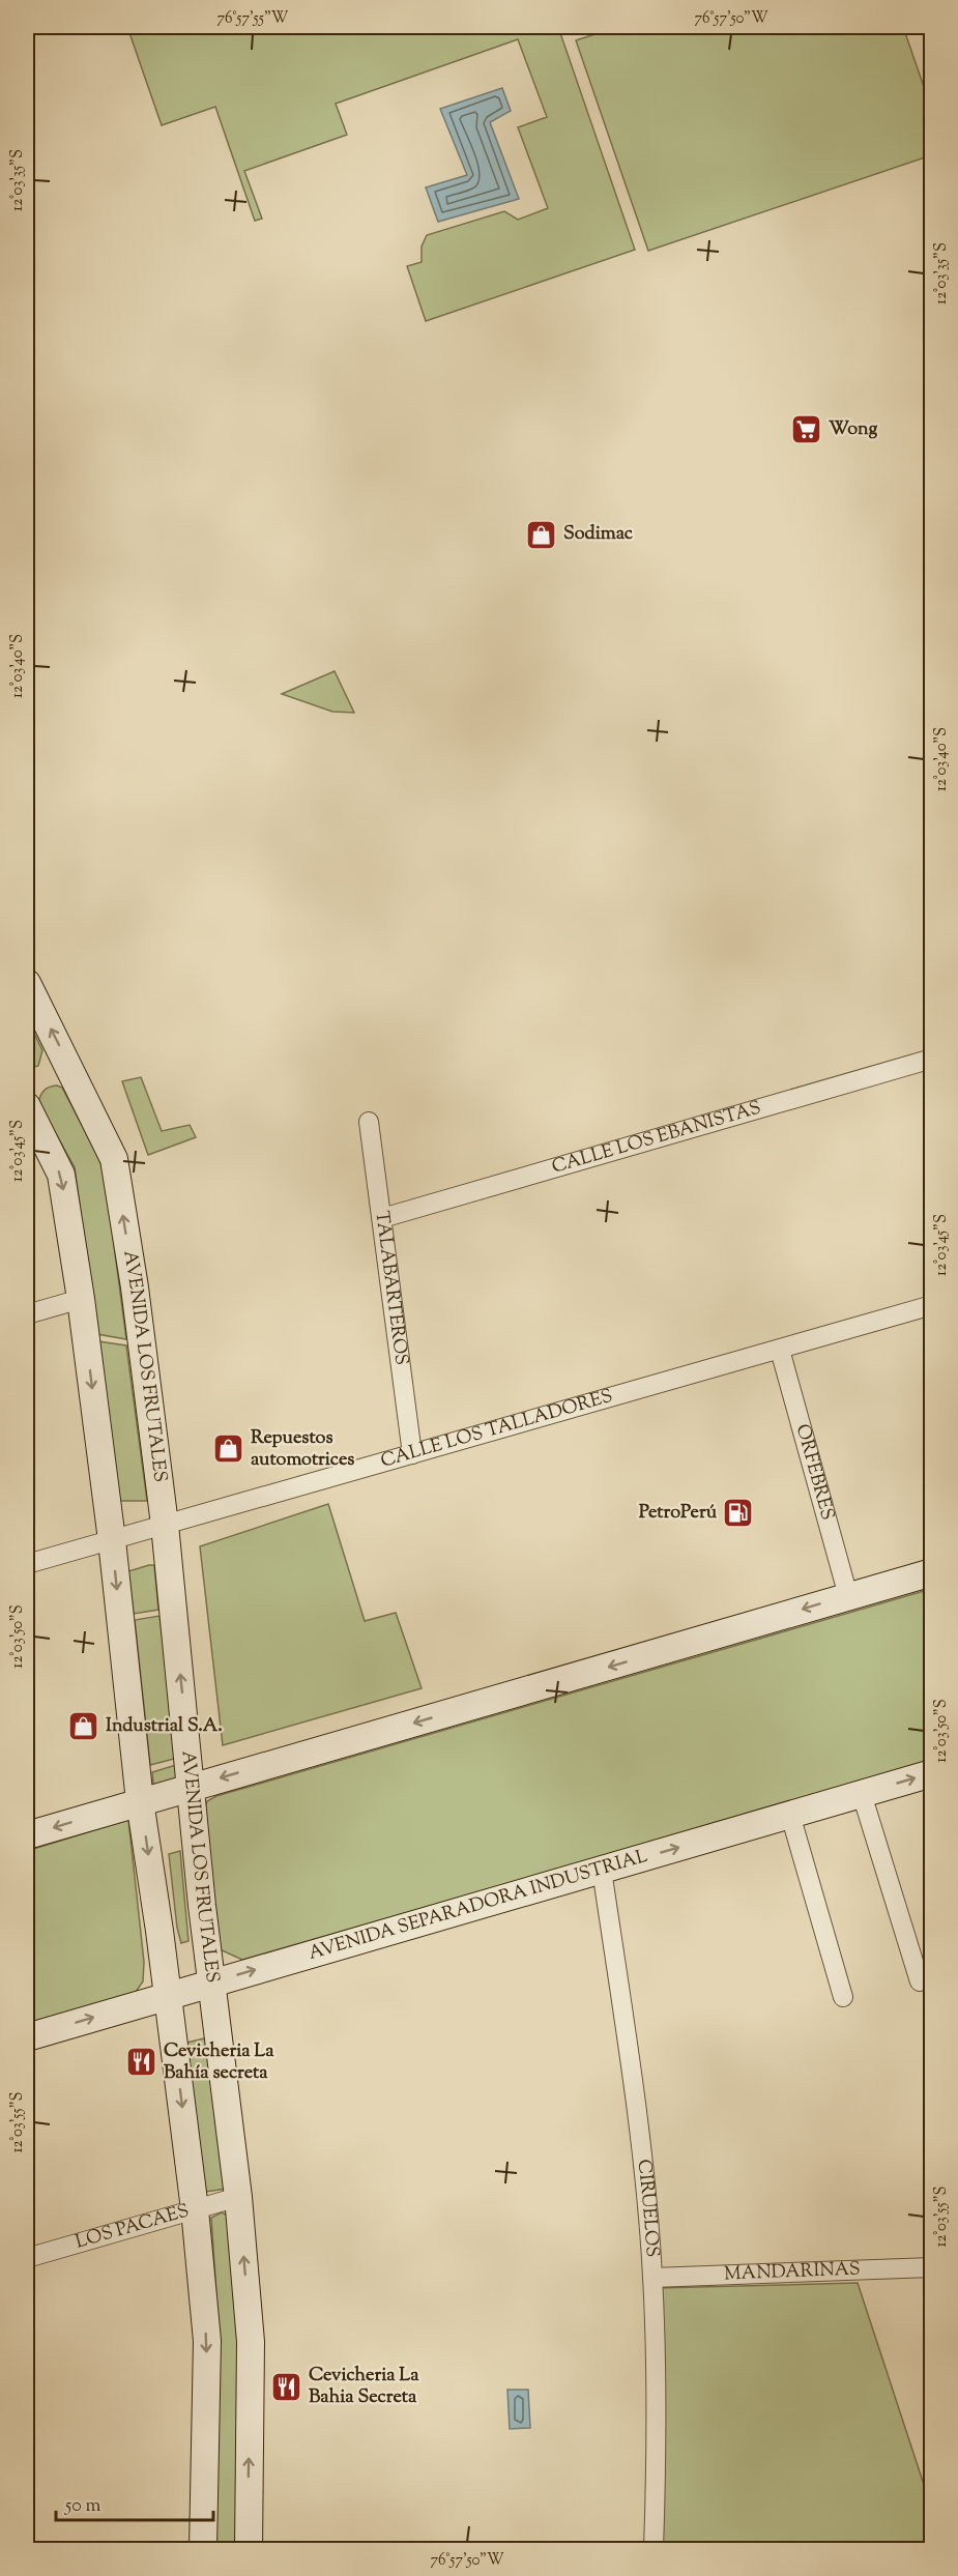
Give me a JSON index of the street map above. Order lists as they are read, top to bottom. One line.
{"streets":{"main road":["AVENIDA LOS FRUTALES","AVENIDA SEPARADORA INDUSTRIAL"],"street":["CALLE LOS EBANISTAS","TALABARTEROS","CALLE LOS TALLADORES","ORFEBRES","CIRUELOS","LOS PACAES","MANDARINAS"]},"crossings":[["CALLE LOS EBANISTAS","TALABARTEROS"],["TALABARTEROS","CALLE LOS TALLADORES"],["AVENIDA LOS FRUTALES","CALLE LOS TALLADORES"],["AVENIDA LOS FRUTALES","AVENIDA SEPARADORA INDUSTRIAL"],["AVENIDA LOS FRUTALES","LOS PACAES"],["CALLE LOS TALLADORES","ORFEBRES"],["AVENIDA SEPARADORA INDUSTRIAL","CIRUELOS"],["CIRUELOS","MANDARINAS"]],"places":{"supermarket":["Wong"],"shop":["Sodimac","Repuestos automotrices","Industrial S.A."],"fuel station":["PetroPerú"],"restaurant":["Cevicheria La Bahía secreta","Cevicheria La Bahia Secreta"]},"scale_bar":"50 m","coordinates":["76°57'55\"W","76°57'50\"W","12°03'35\"S","12°03'40\"S","12°03'45\"S","12°03'50\"S","12°03'55\"S"]}
